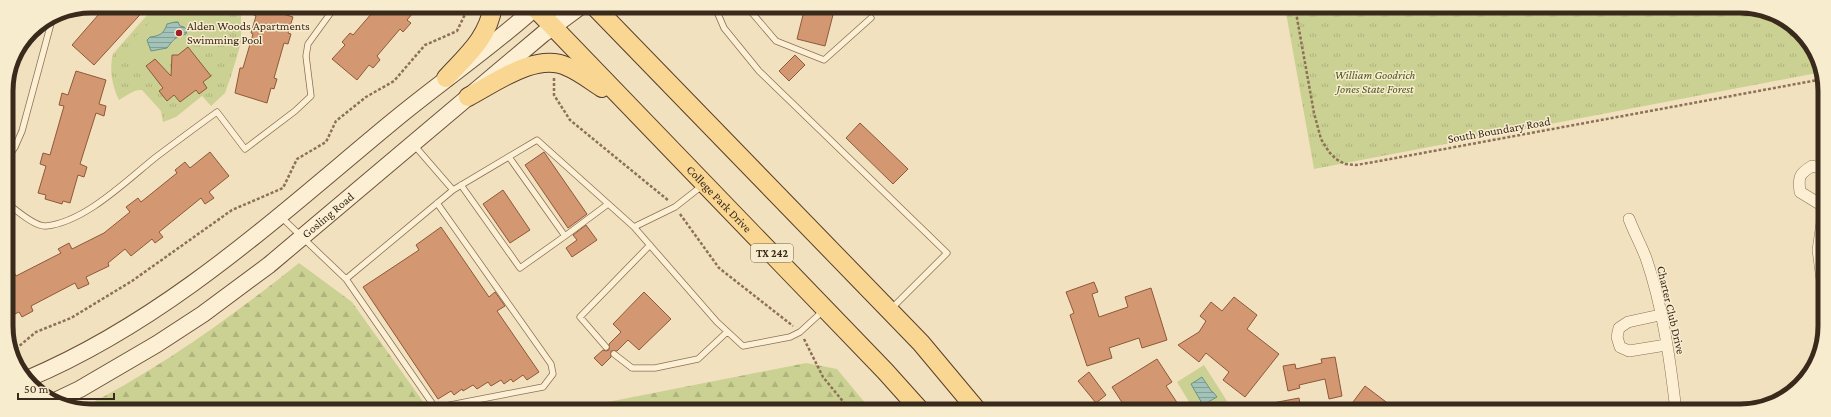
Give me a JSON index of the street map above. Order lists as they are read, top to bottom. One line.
{"streets":{"main road":["College Park Drive","Gosling Road","TX 242"],"street":["Charter Club Drive"],"path":["South Boundary Road"]},"crossings":[["College Park Drive","Gosling Road"]],"parks":["William Goodrich Jones State Forest"],"places":["Alden Woods Apartments Swimming Pool"],"scale_bar":"50 m"}
